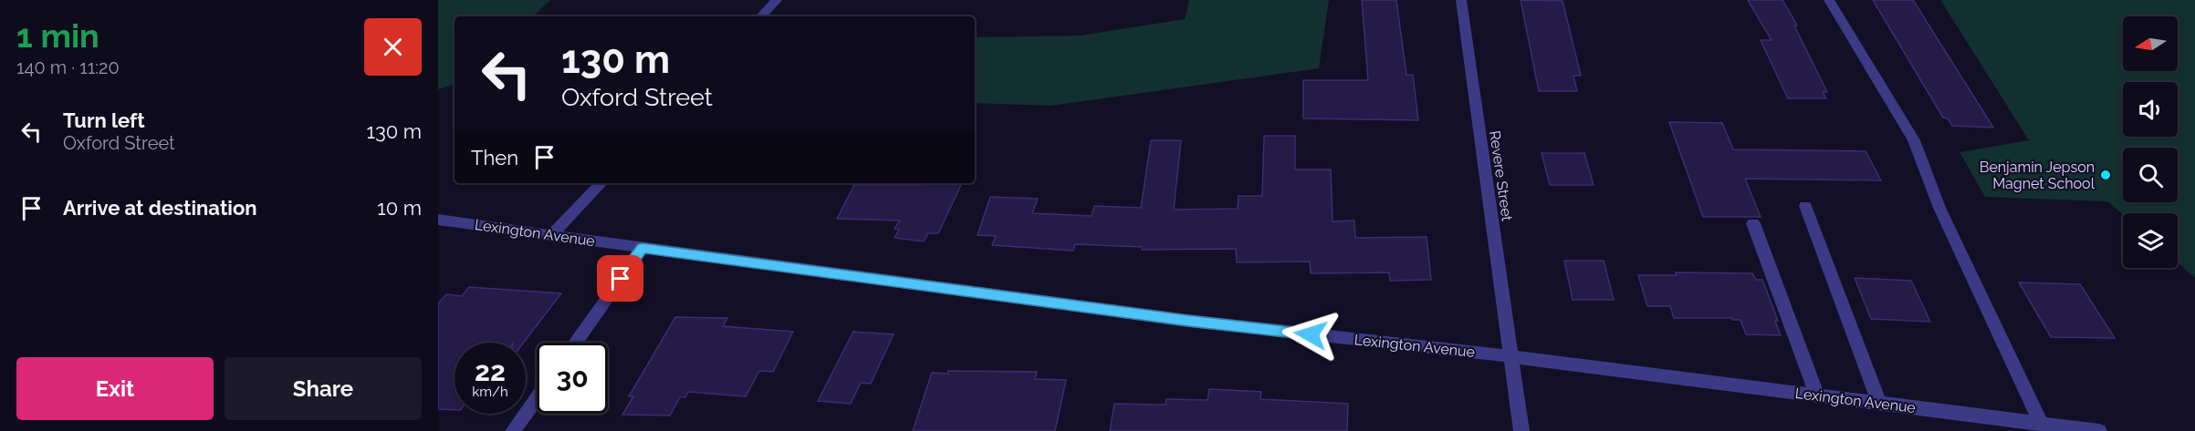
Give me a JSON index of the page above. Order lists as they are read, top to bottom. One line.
{"streets":{"street":["Revere Street","Lexington Avenue"]},"crossings":[["Revere Street","Lexington Avenue"]],"places":["Benjamin Jepson Magnet School"],"north":"left","page":{"heading":["1 min","140 m · 11:20"],"turn":["130 m","Oxford Street"],"list":[{"name":"Turn left","note":"Oxford Street","value":"130 m"},{"name":"Arrive at destination","value":"10 m"}],"then":"Then","speed":"22 km/h","limit":"30","buttons":["Exit","Share"]}}
